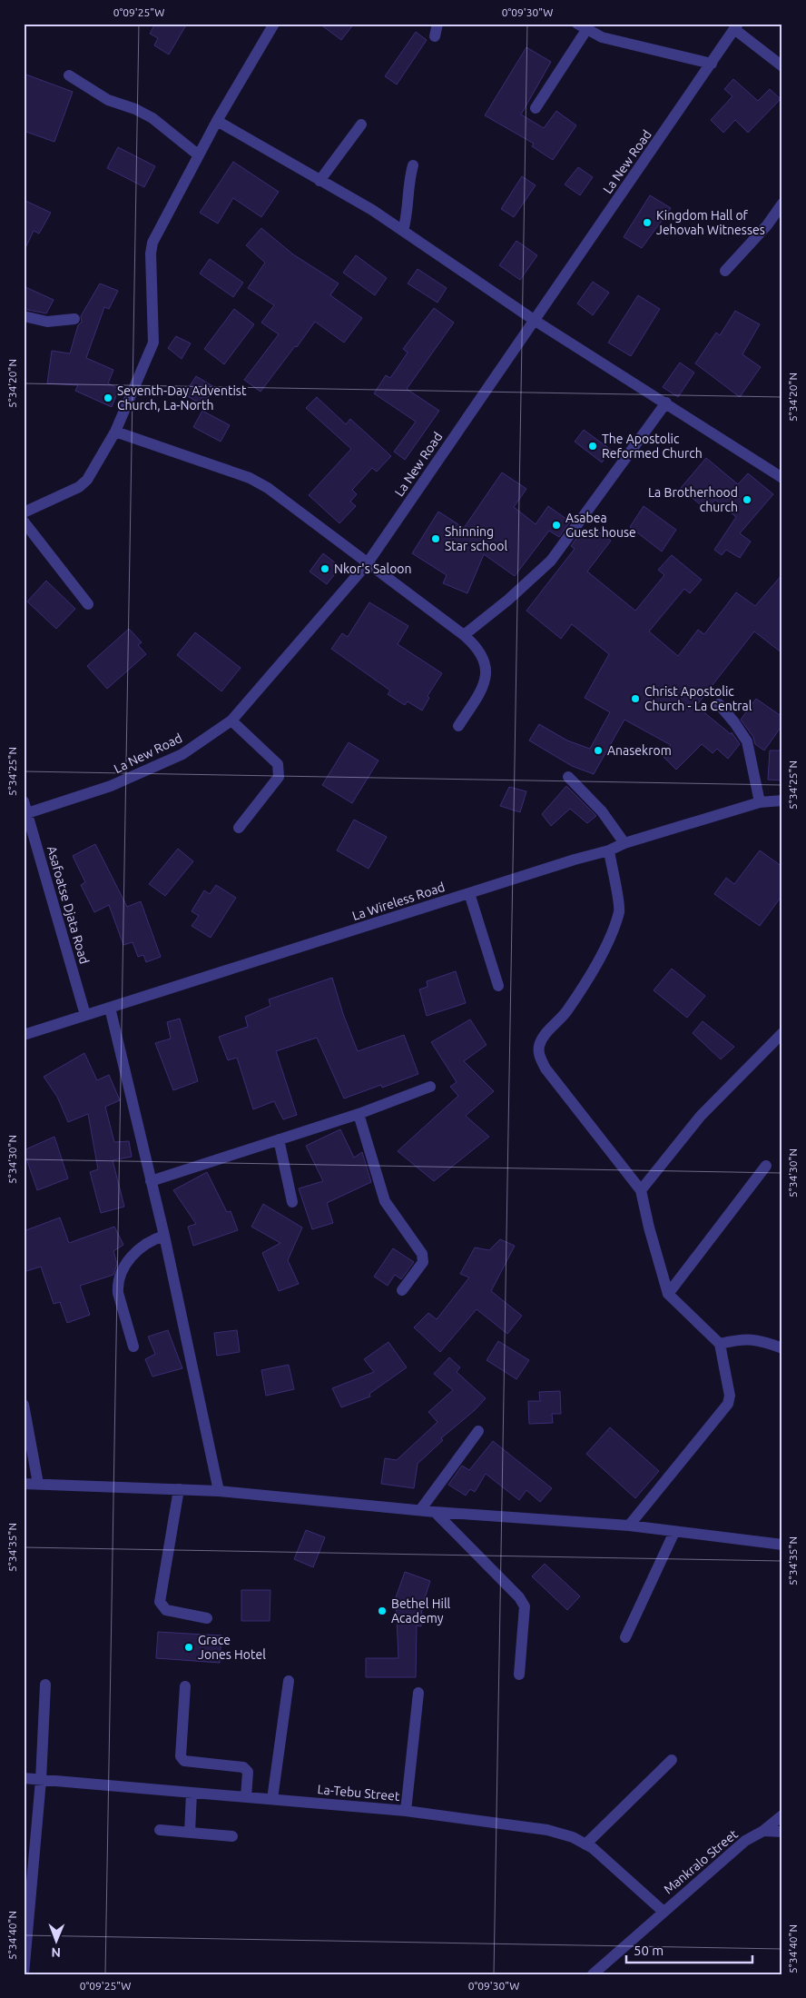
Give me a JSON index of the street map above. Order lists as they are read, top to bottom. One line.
{"streets":{"street":["La New Road","La Wireless Road","Asafoatse Djata Road","La-Tebu Street","Mankralo Street"]},"crossings":[["La New Road","Asafoatse Djata Road"],["La Wireless Road","Asafoatse Djata Road"],["La-Tebu Street","Mankralo Street"]],"places":["Kingdom Hall of Jehovah Witnesses","Seventh-Day Adventist Church, La-North","The Apostolic Reformed Church","La Brotherhood church","Asabea Guest house","Shinning Star school","Nkor's Saloon","Christ Apostolic Church - La Central","Anasekrom","Bethel Hill Academy","Grace Jones Hotel"],"scale_bar":"50 m","north":"bottom","coordinates":["0°09'25\"W","0°09'30\"W","5°34'20\"N","5°34'25\"N","5°34'30\"N","5°34'35\"N","5°34'40\"N"]}
